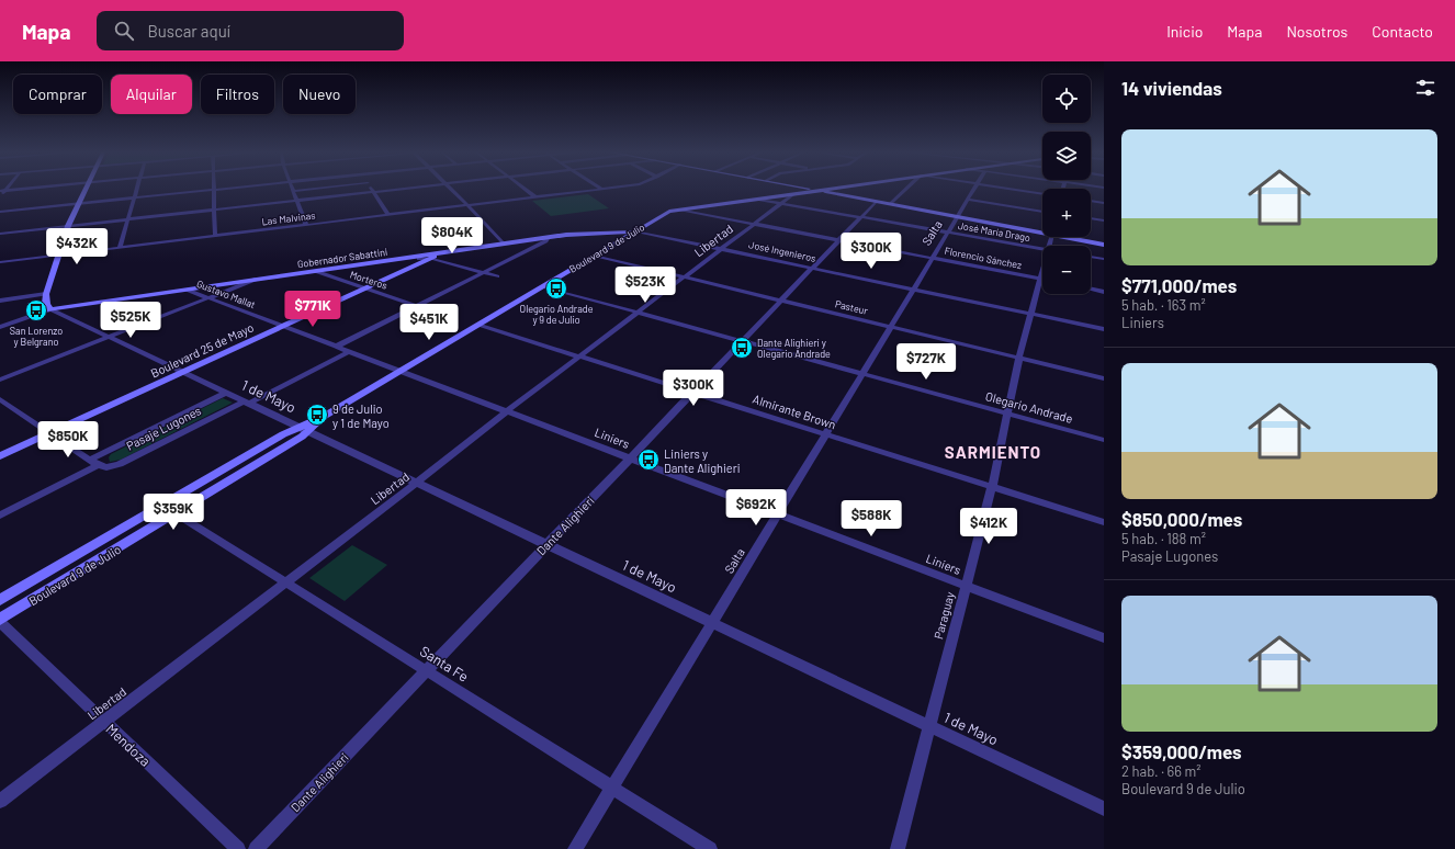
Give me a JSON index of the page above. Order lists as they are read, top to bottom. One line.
{"streets":{"main road":["Boulevard 9 de Julio","Gobernador Sabattini","Boulevard 25 de Mayo"],"street":["Las Malvinas","José María Drago","Salta","Libertad","José Ingenieros","Florencio Sánchez","Morteros","Gustavo Mallat","Pasteur","1 de Mayo","Olegario Andrade","Almirante Brown","Pasaje Lugones","Liniers","Dante Alighieri","Paraguay","Santa Fe","Mendoza"]},"crossings":[["José María Drago","Salta"],["José María Drago","Libertad"],["José María Drago","Boulevard 9 de Julio"],["José María Drago","Dante Alighieri"],["Salta","José Ingenieros"],["Salta","Florencio Sánchez"],["Salta","Pasteur"],["Salta","1 de Mayo"],["Salta","Olegario Andrade"],["Salta","Almirante Brown"],["Salta","Liniers"],["Salta","Santa Fe"],["Libertad","Boulevard 9 de Julio"],["Libertad","José Ingenieros"],["Libertad","Florencio Sánchez"],["Libertad","Pasteur"],["Libertad","1 de Mayo"],["Libertad","Olegario Andrade"],["Libertad","Almirante Brown"],["Libertad","Liniers"],["Libertad","Santa Fe"],["Libertad","Mendoza"],["Boulevard 9 de Julio","José Ingenieros"],["Boulevard 9 de Julio","Gobernador Sabattini"],["Boulevard 9 de Julio","Florencio Sánchez"],["Boulevard 9 de Julio","Pasteur"],["Boulevard 9 de Julio","1 de Mayo"],["Boulevard 9 de Julio","Olegario Andrade"],["Boulevard 9 de Julio","Almirante Brown"],["Boulevard 9 de Julio","Liniers"],["Boulevard 9 de Julio","Santa Fe"],["Boulevard 9 de Julio","Mendoza"],["José Ingenieros","Gobernador Sabattini"],["José Ingenieros","Dante Alighieri"],["José Ingenieros","Paraguay"],["Gobernador Sabattini","Morteros"],["Gobernador Sabattini","Gustavo Mallat"],["Gobernador Sabattini","Boulevard 25 de Mayo"],["Gobernador Sabattini","1 de Mayo"],["Florencio Sánchez","Dante Alighieri"],["Morteros","Boulevard 25 de Mayo"],["Gustavo Mallat","Boulevard 25 de Mayo"],["Gustavo Mallat","Liniers"],["Pasteur","Dante Alighieri"],["Pasteur","Paraguay"],["Boulevard 25 de Mayo","1 de Mayo"],["Boulevard 25 de Mayo","Liniers"],["1 de Mayo","Pasaje Lugones"],["1 de Mayo","Dante Alighieri"],["1 de Mayo","Paraguay"],["Olegario Andrade","Dante Alighieri"],["Olegario Andrade","Paraguay"],["Almirante Brown","Dante Alighieri"],["Almirante Brown","Paraguay"],["Pasaje Lugones","Liniers"],["Liniers","Dante Alighieri"],["Liniers","Paraguay"],["Dante Alighieri","Santa Fe"]],"districts":["SARMIENTO"],"places":{"bus stop":["Olegario Andrade y 9 de Julio","San Lorenzo y Belgrano","Dante Alighieri y Olegario Andrade","9 de Julio y 1 de Mayo","Liniers y Dante Alighieri"]},"page":{"header":"Mapa","search":"Buscar aquí","nav":["Inicio","Mapa","Nosotros","Contacto"],"heading":"14 viviendas","map_buttons":["+","−"],"chip":["Comprar","Alquilar","Filtros","Nuevo"],"list":[{"name":"$771,000/mes","note":"5 hab. · 163 m² · Liniers"},{"name":"$850,000/mes","note":"5 hab. · 188 m² · Pasaje Lugones"},{"name":"$359,000/mes","note":"2 hab. · 66 m² · Boulevard 9 de Julio"}],"price":["$804K","$432K","$300K","$523K","$771K","$525K","$451K","$727K","$300K","$850K","$692K","$359K","$588K","$412K"]}}
